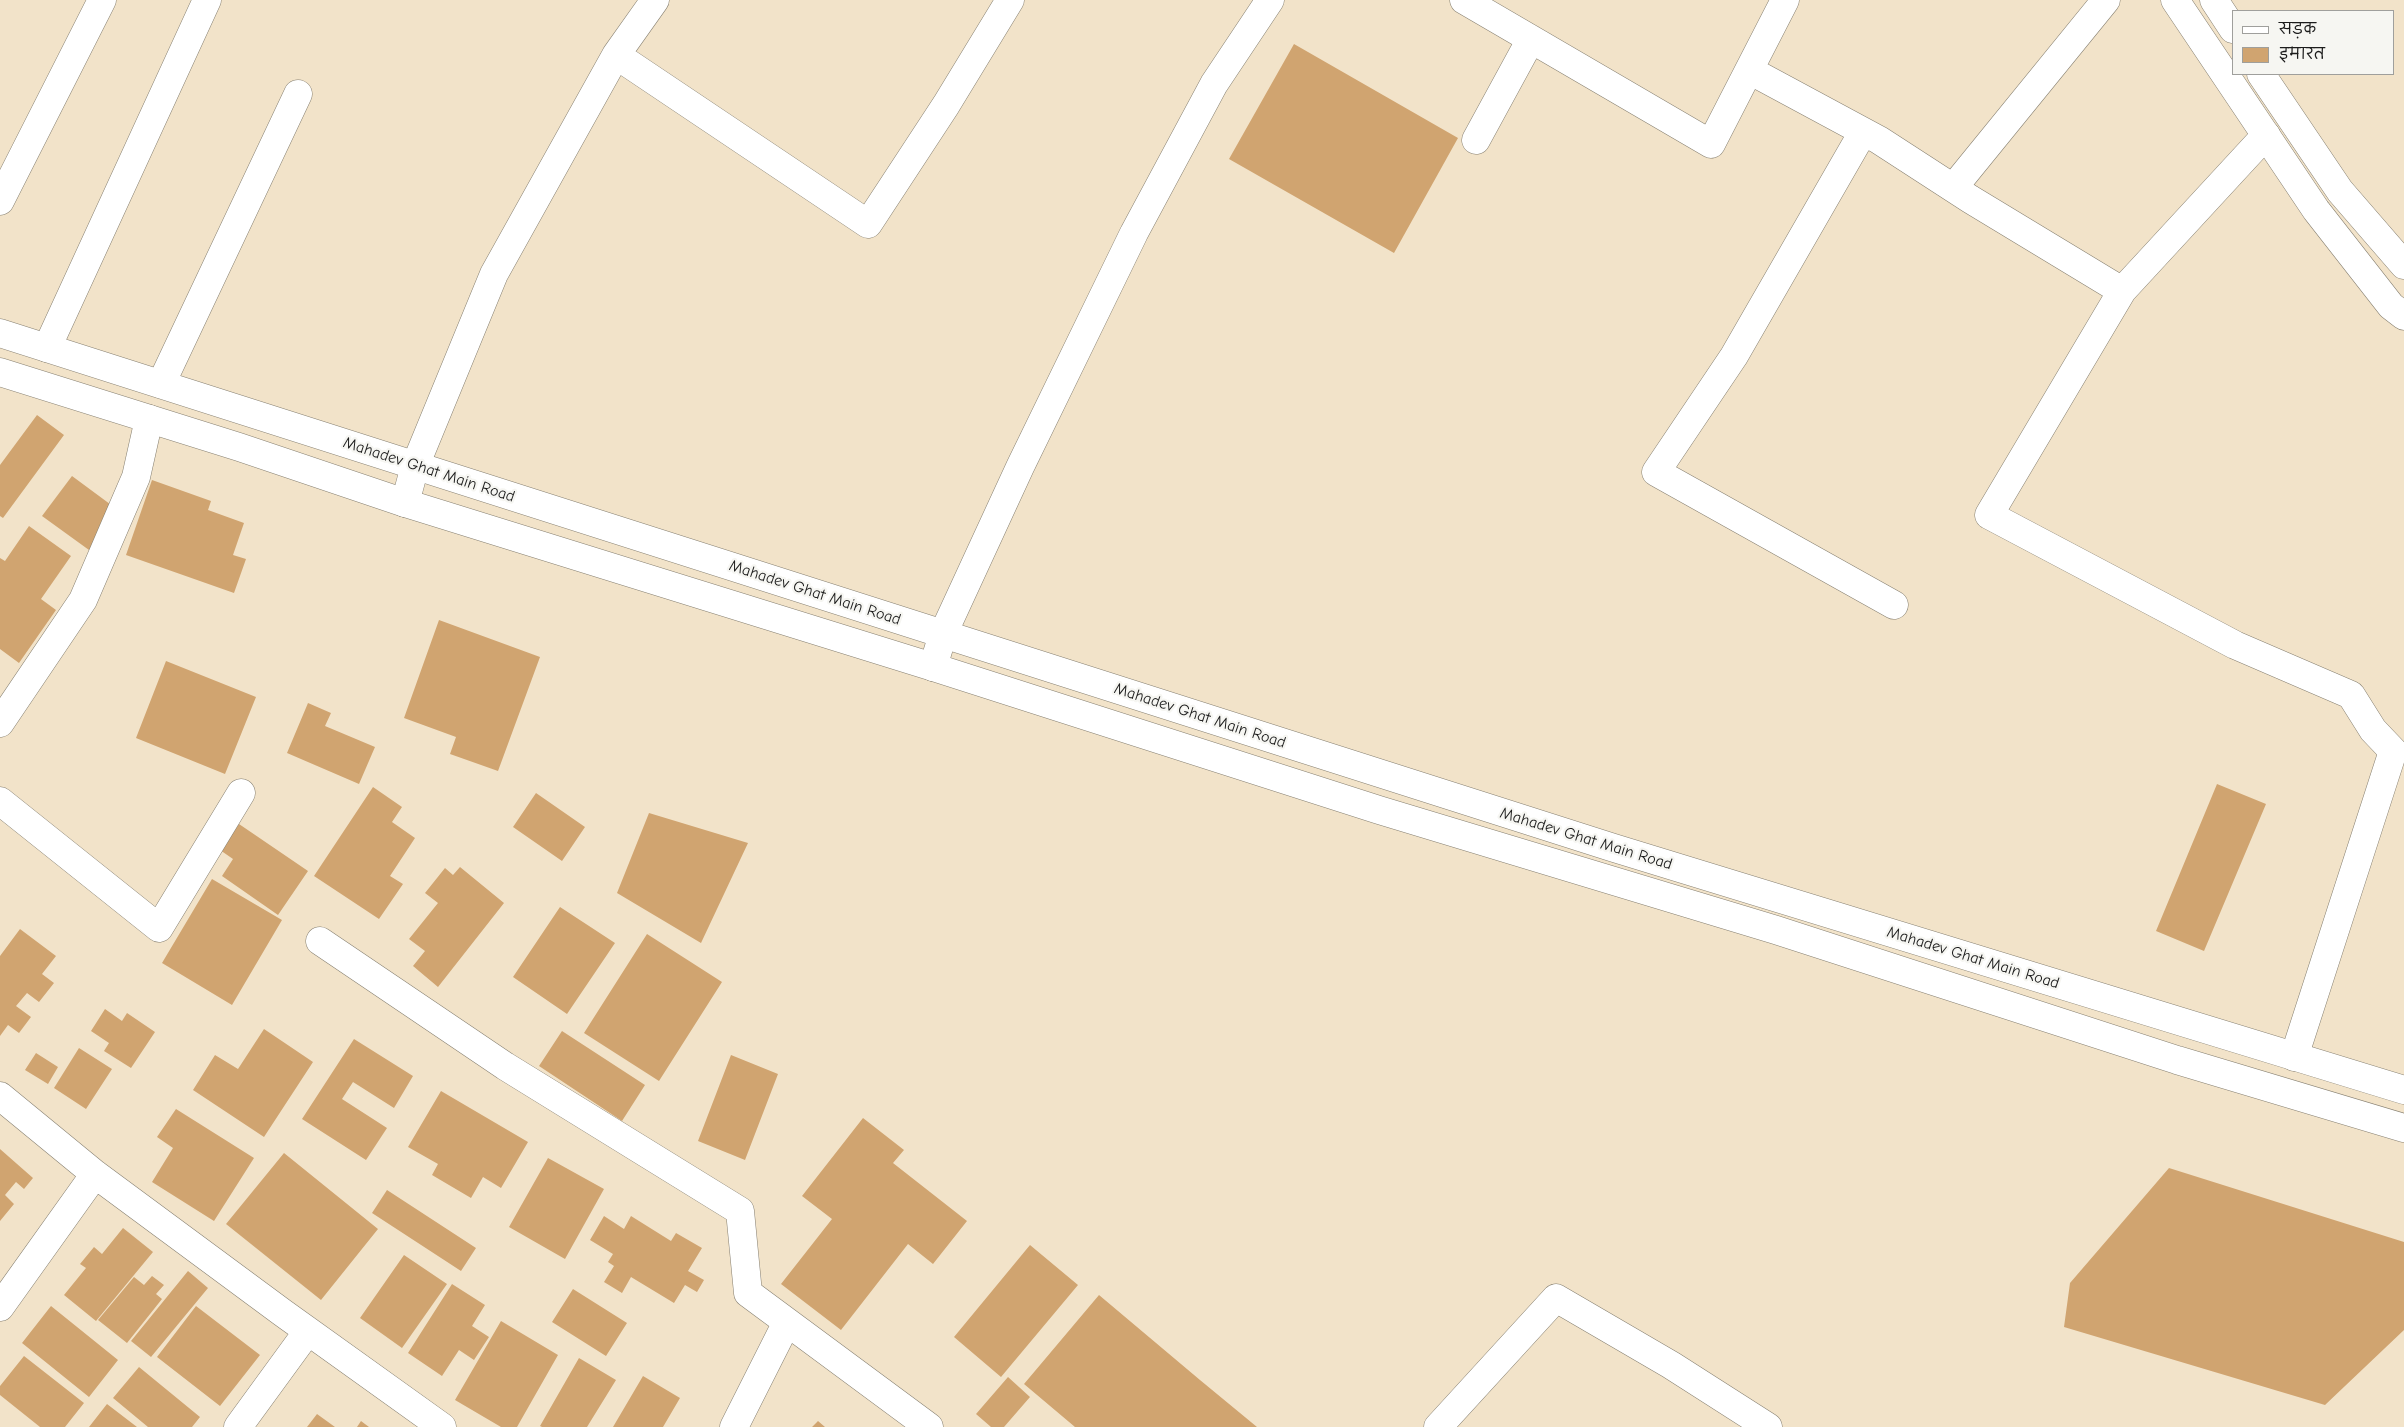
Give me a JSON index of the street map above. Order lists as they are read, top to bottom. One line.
{"streets":{"street":["Mahadev Ghat Main Road"]},"legend":["सड़क","इमारत"]}
